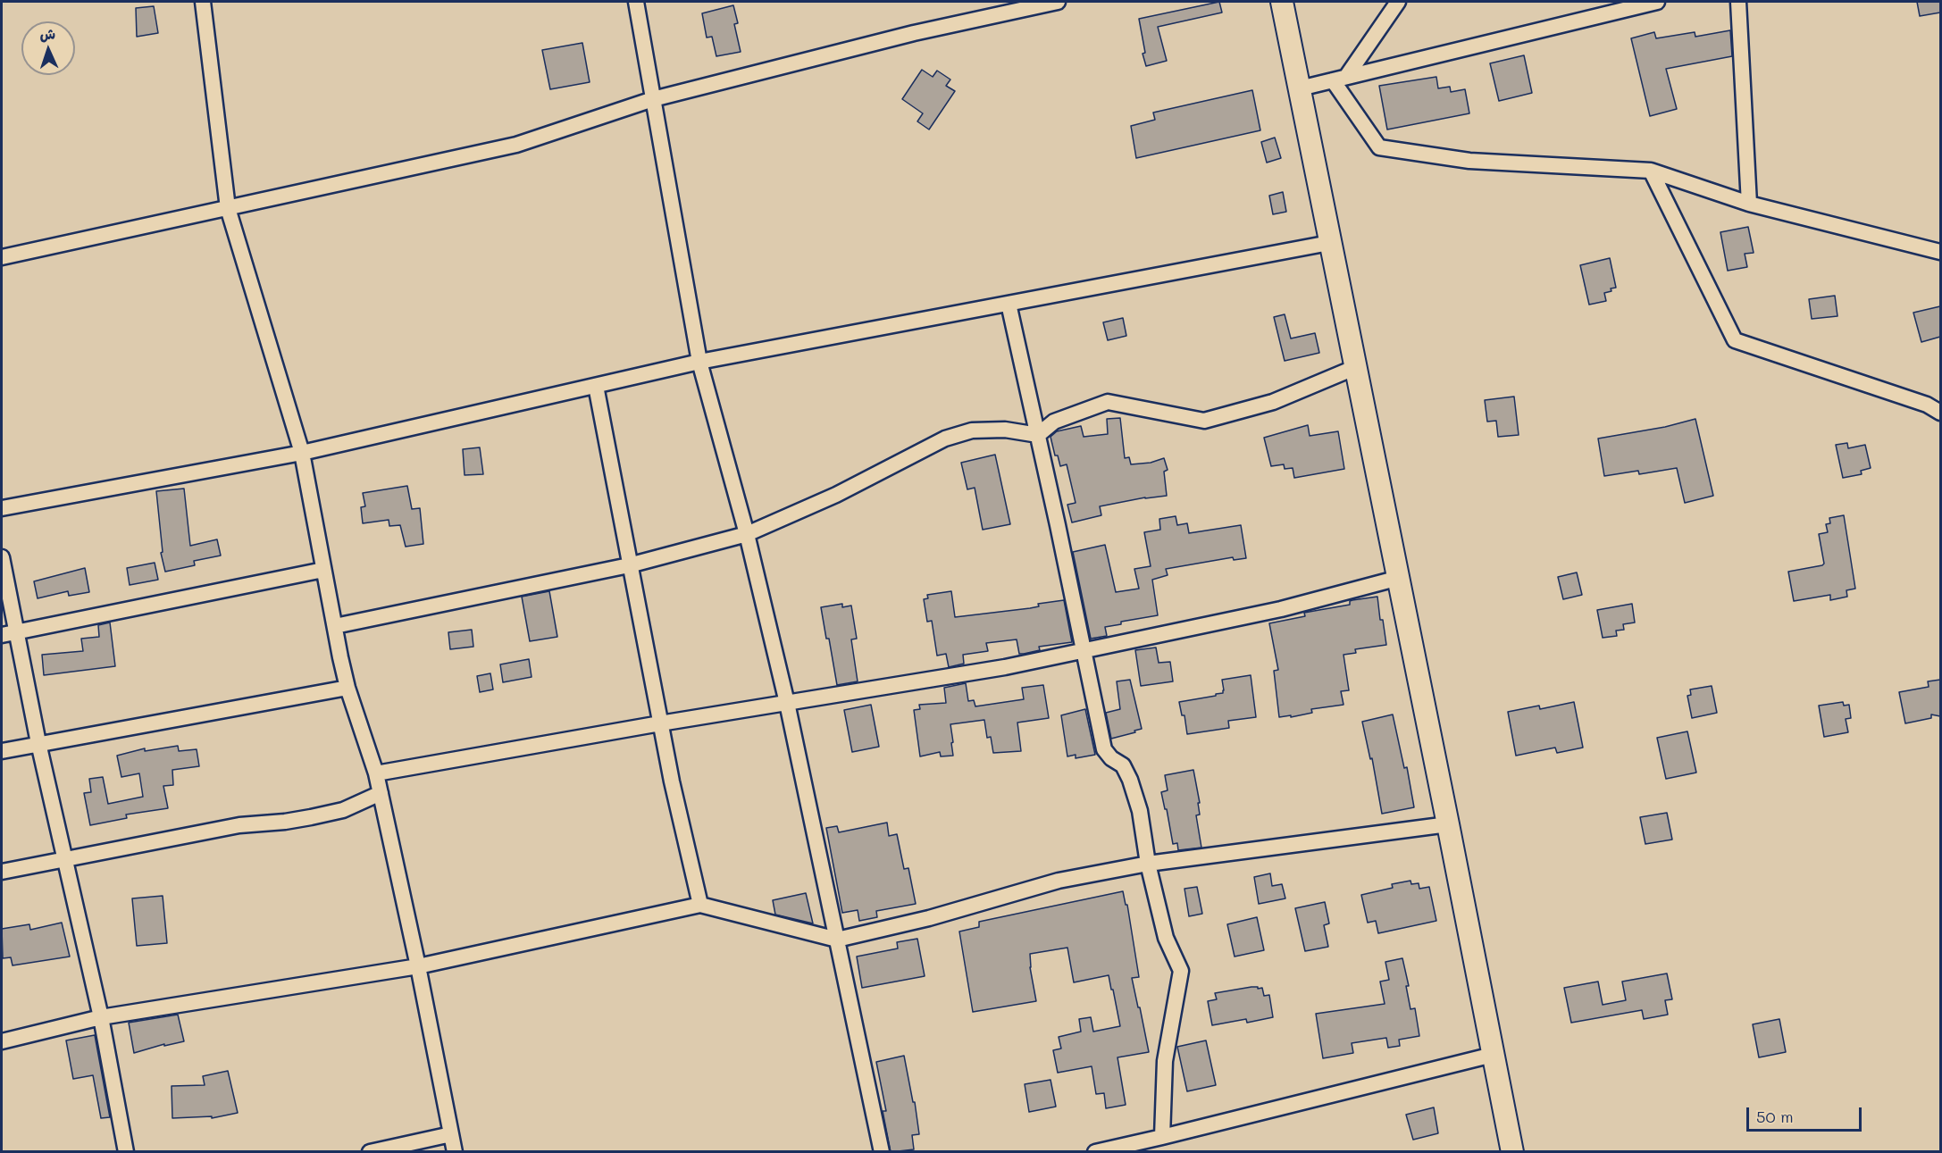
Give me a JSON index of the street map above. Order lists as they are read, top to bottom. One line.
{"scale_bar":"50 m","north":"top"}
